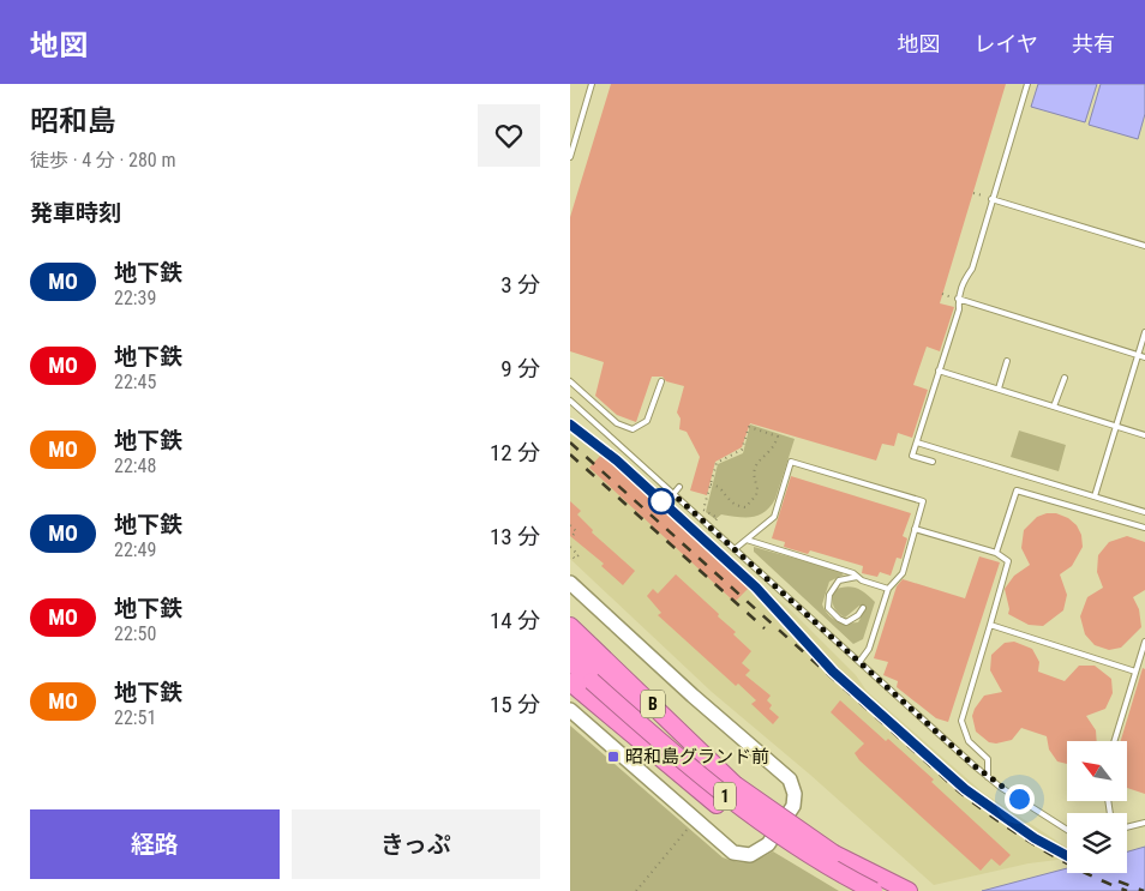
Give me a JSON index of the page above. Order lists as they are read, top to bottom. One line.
{"streets":{"highway":["B","1"]},"crossings":[["B","1"]],"places":{"transit":["昭和島グランド前"]},"lines":["metro line MO"],"north":"top left","page":{"header":"地図","nav":["地図","レイヤ","共有"],"heading":[["昭和島","徒歩 · 4 分 · 280 m"],"発車時刻"],"list":[{"mark":"MO","name":"地下鉄","note":"22:39","value":"3 分"},{"mark":"MO","name":"地下鉄","note":"22:45","value":"9 分"},{"mark":"MO","name":"地下鉄","note":"22:48","value":"12 分"},{"mark":"MO","name":"地下鉄","note":"22:49","value":"13 分"},{"mark":"MO","name":"地下鉄","note":"22:50","value":"14 分"},{"mark":"MO","name":"地下鉄","note":"22:51","value":"15 分"}],"buttons":["経路","きっぷ"]}}
